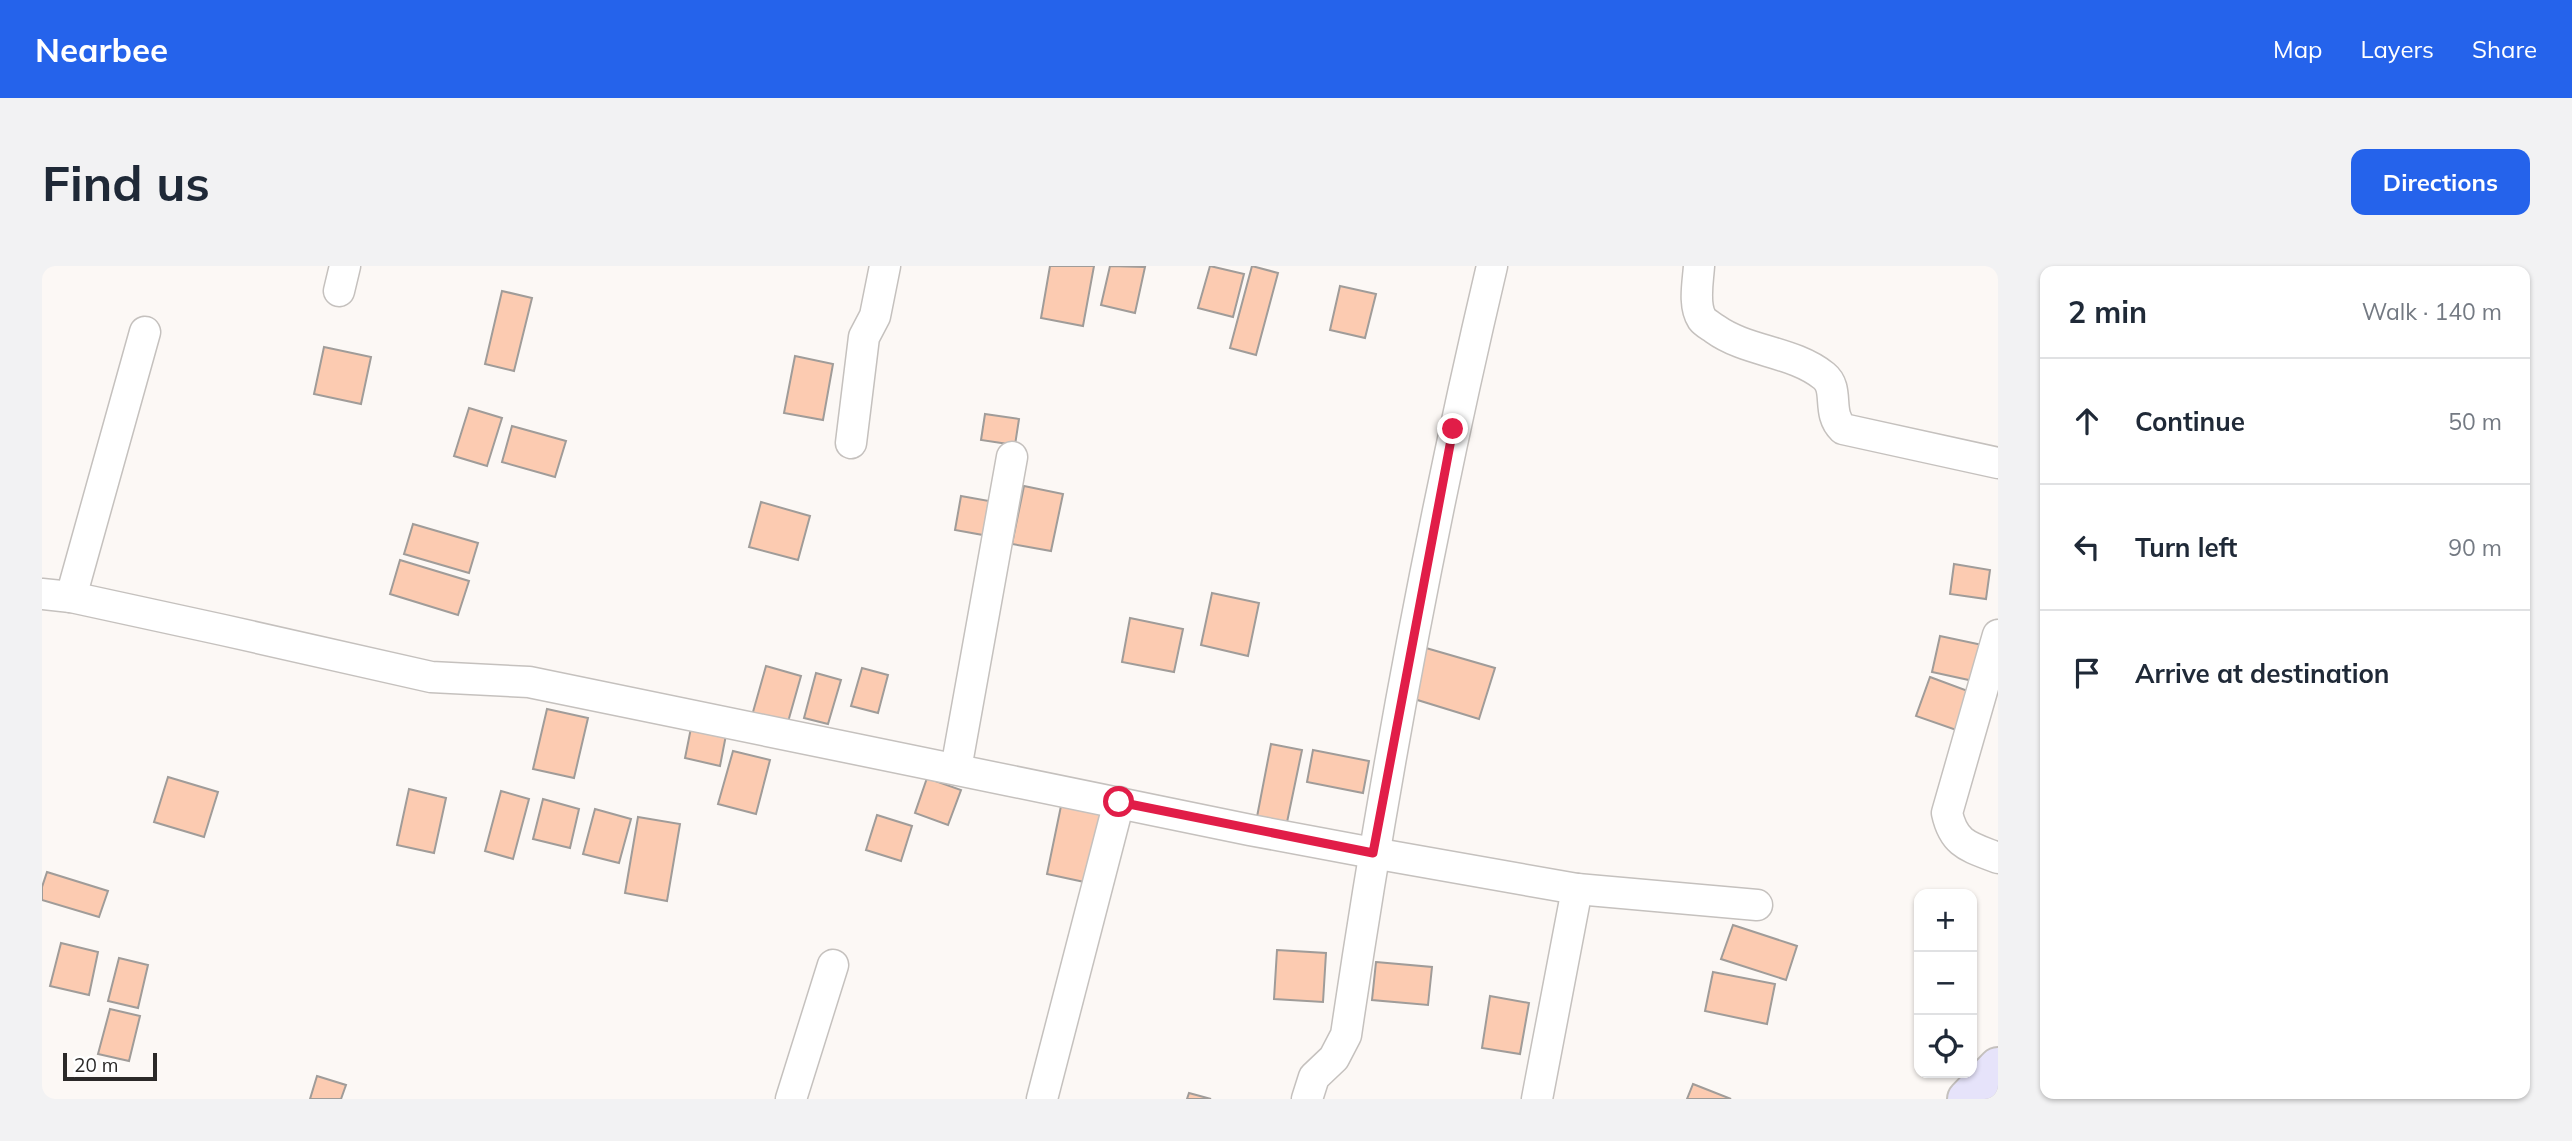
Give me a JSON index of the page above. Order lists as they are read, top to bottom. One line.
{"scale_bar":"20 m","page":{"header":"Nearbee","nav":["Map","Layers","Share"],"buttons":"Directions","title":"Find us","heading":["2 min","Walk · 140 m"],"list":[["Continue","50 m"],["Turn left","90 m"],"Arrive at destination"],"map_buttons":["+","−"],"scale":"20 m"}}
